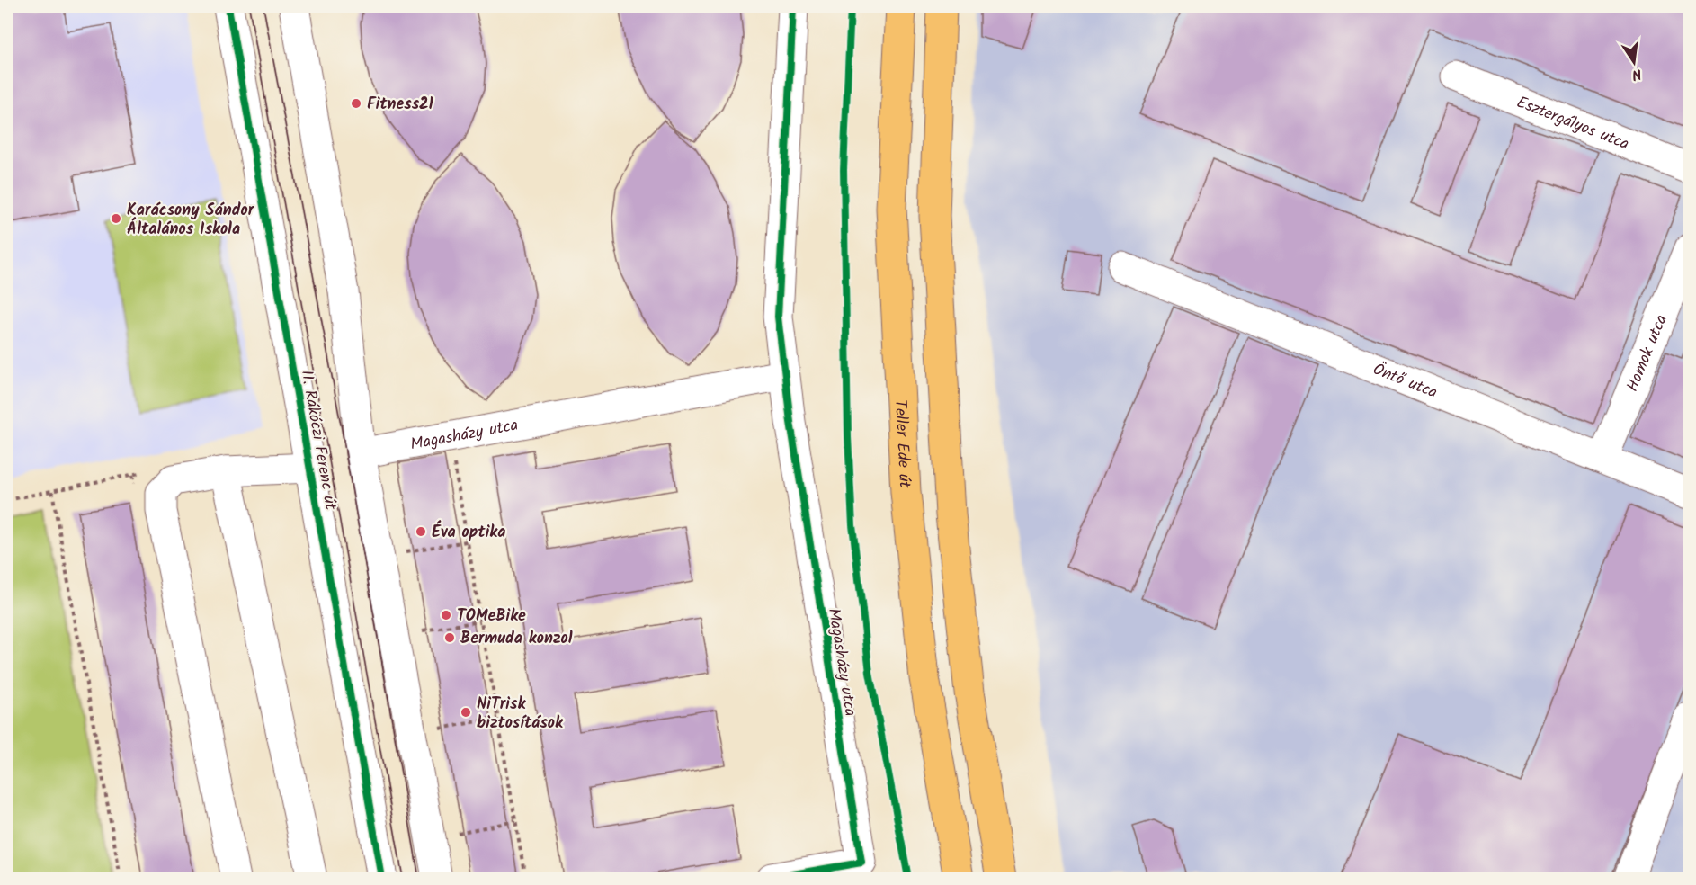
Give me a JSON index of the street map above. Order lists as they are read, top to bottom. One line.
{"streets":{"main road":["Teller Ede út"],"street":["Esztergályos utca","Homok utca","Öntő utca","Magasházy utca","II. Rákóczi Ferenc út"]},"crossings":[["Homok utca","Öntő utca"]],"places":["Fitness21","Karácsony Sándor Általános Iskola","Éva optika","TOMeBike","Bermuda konzol","NiTrisk biztosítások"],"north":"bottom"}
